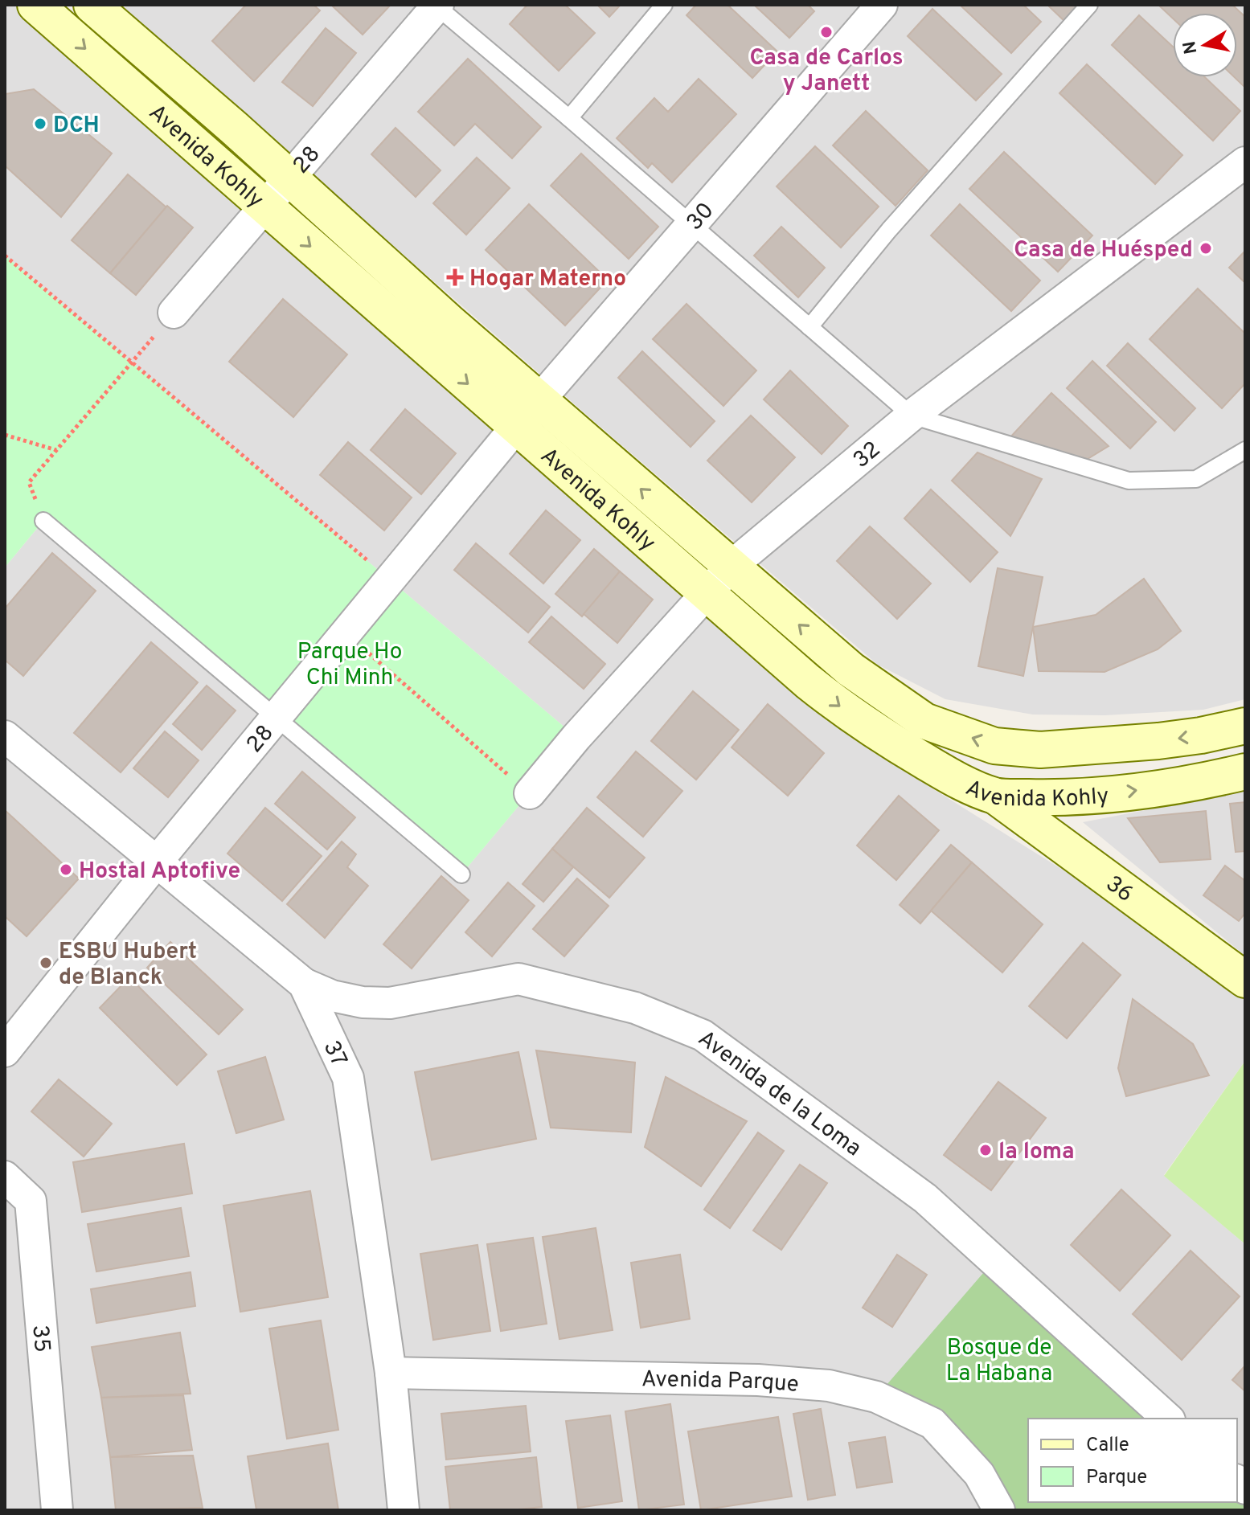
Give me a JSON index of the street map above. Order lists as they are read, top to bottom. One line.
{"streets":{"street":["Avenida Kohly","28","30","32","36","37","Avenida de la Loma","35","Avenida Parque"]},"crossings":[["Avenida Kohly","28"],["Avenida Kohly","30"],["Avenida Kohly","32"],["Avenida Kohly","36"],["28","30"],["28","37"],["37","Avenida de la Loma"],["37","Avenida Parque"]],"parks":["Parque Ho Chi Minh","Bosque de La Habana"],"places":{"other":["Casa de Carlos y Janett","DCH","Casa de Huésped","Hostal Aptofive","ESBU Hubert de Blanck","la loma"],"health":["Hogar Materno"]},"legend":["Calle","Parque"],"north":"left"}
